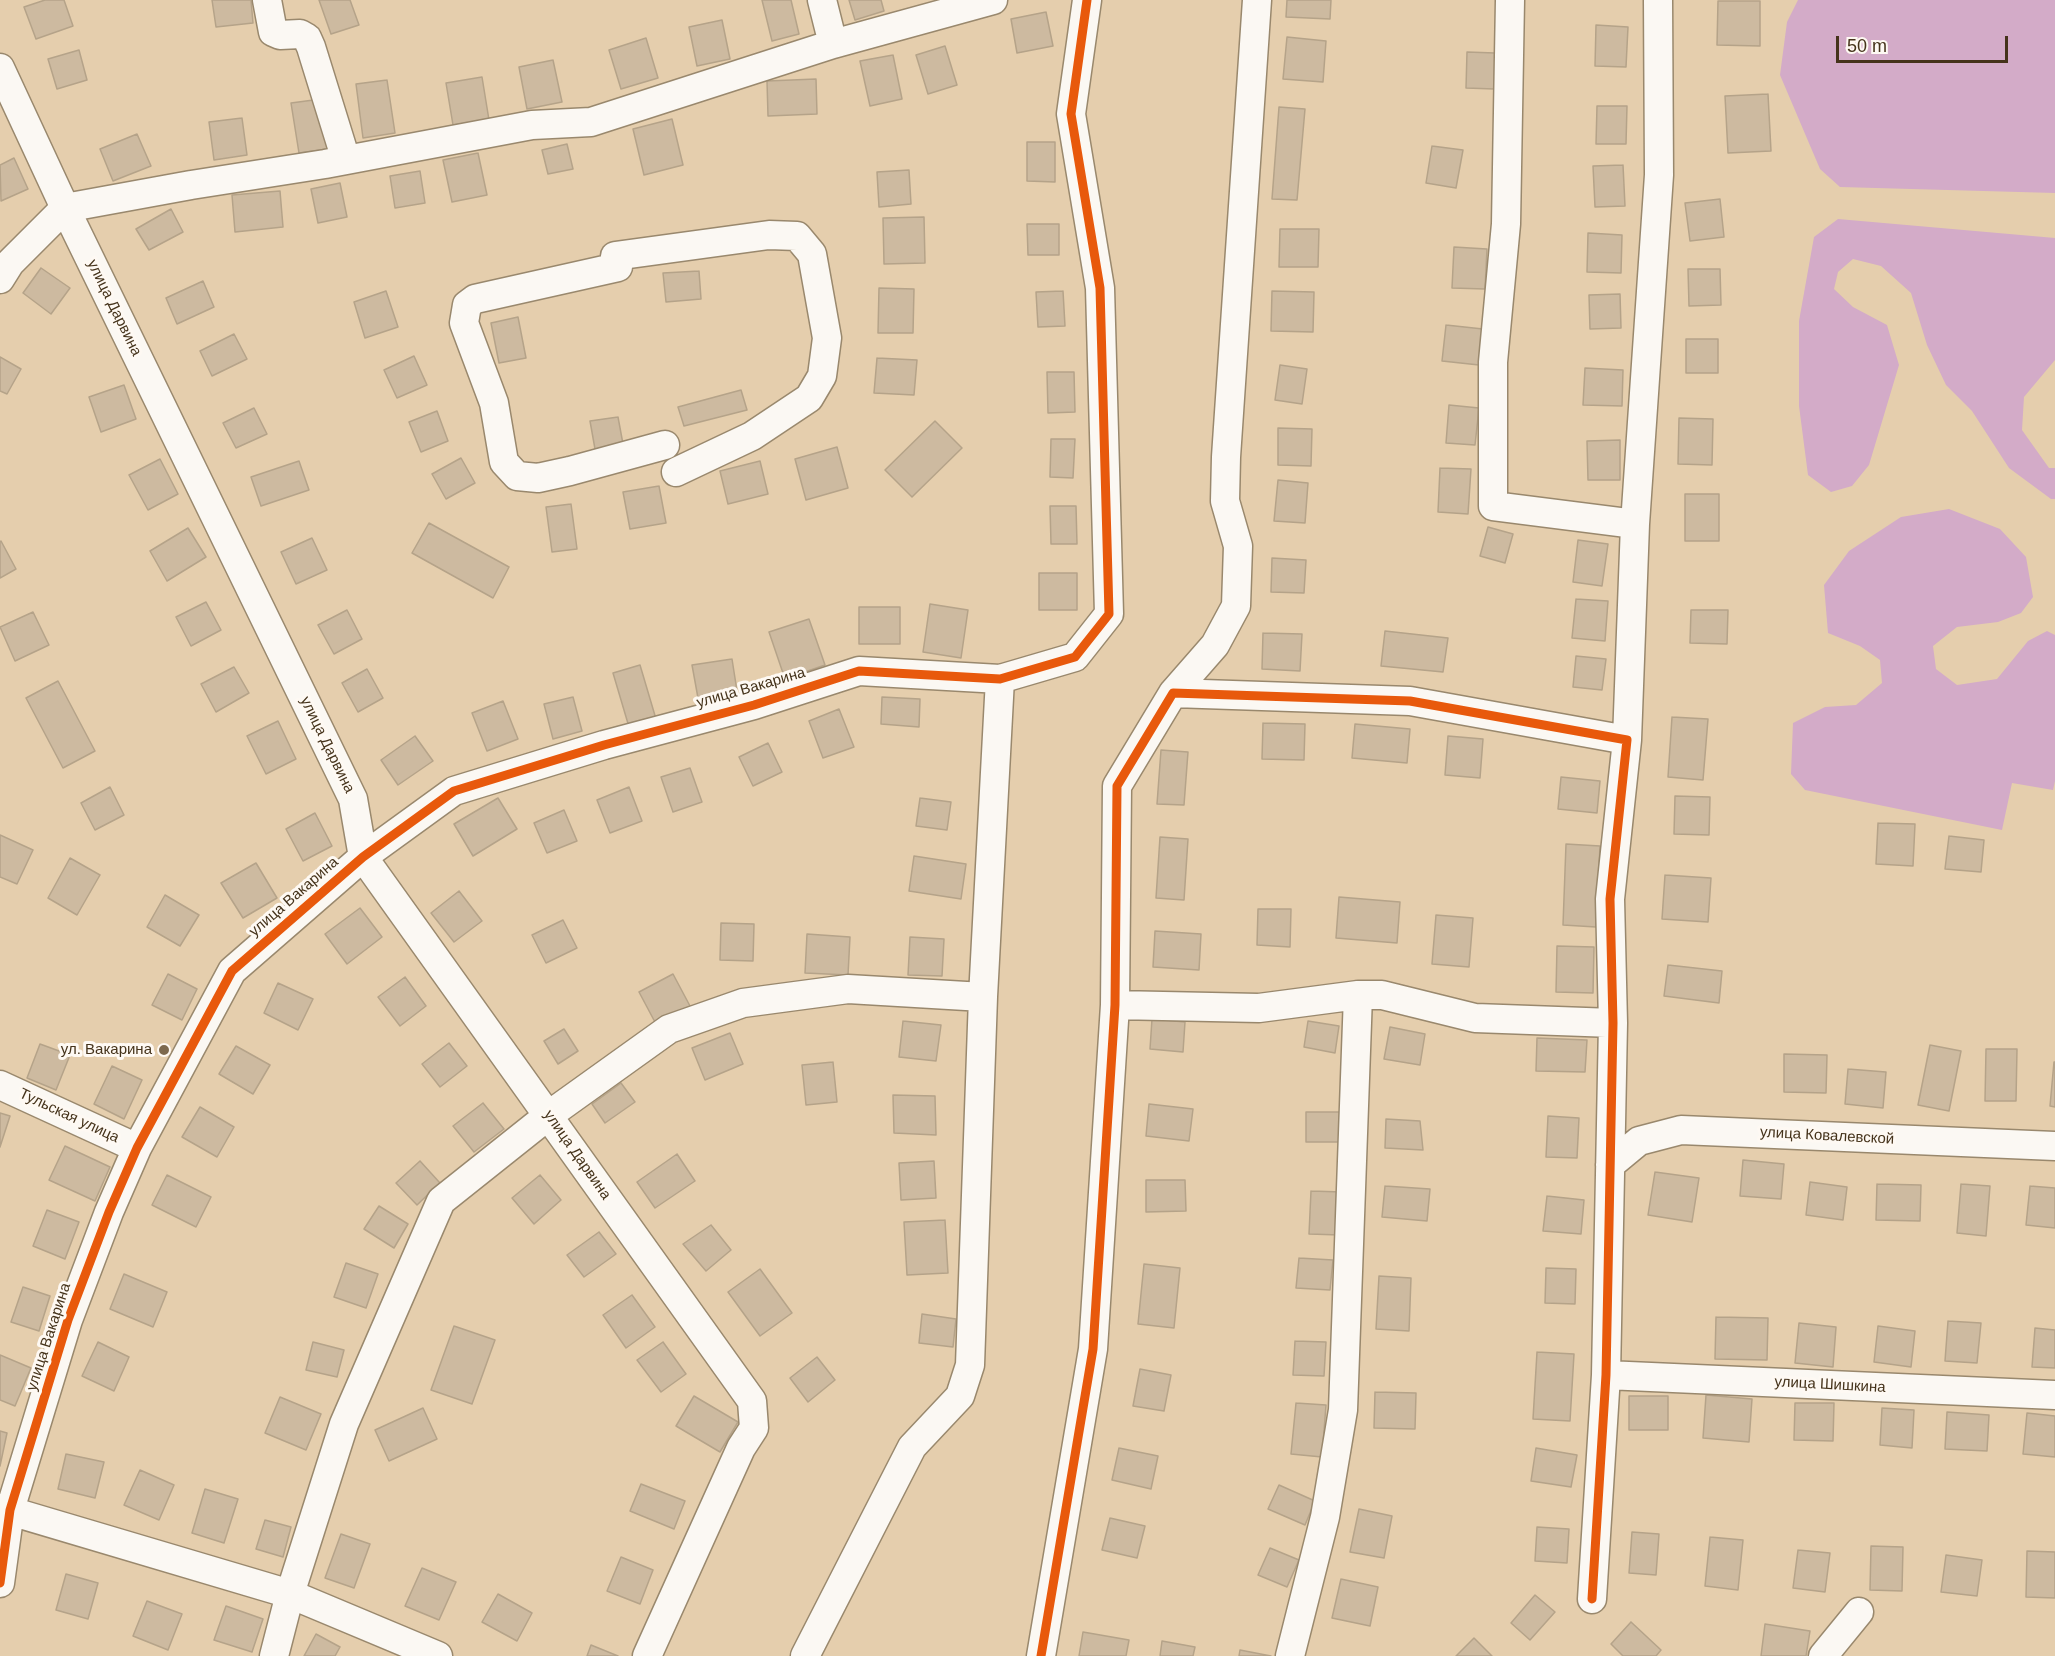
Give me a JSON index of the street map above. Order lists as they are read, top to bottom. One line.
{"streets":{"street":["улица Дарвина","улица Вакарина","Тульская улица","улица Ковалевской","улица Шишкина"]},"crossings":[["улица Дарвина","улица Вакарина"],["улица Вакарина","Тульская улица"]],"places":["ул. Вакарина"],"scale_bar":"50 m"}
